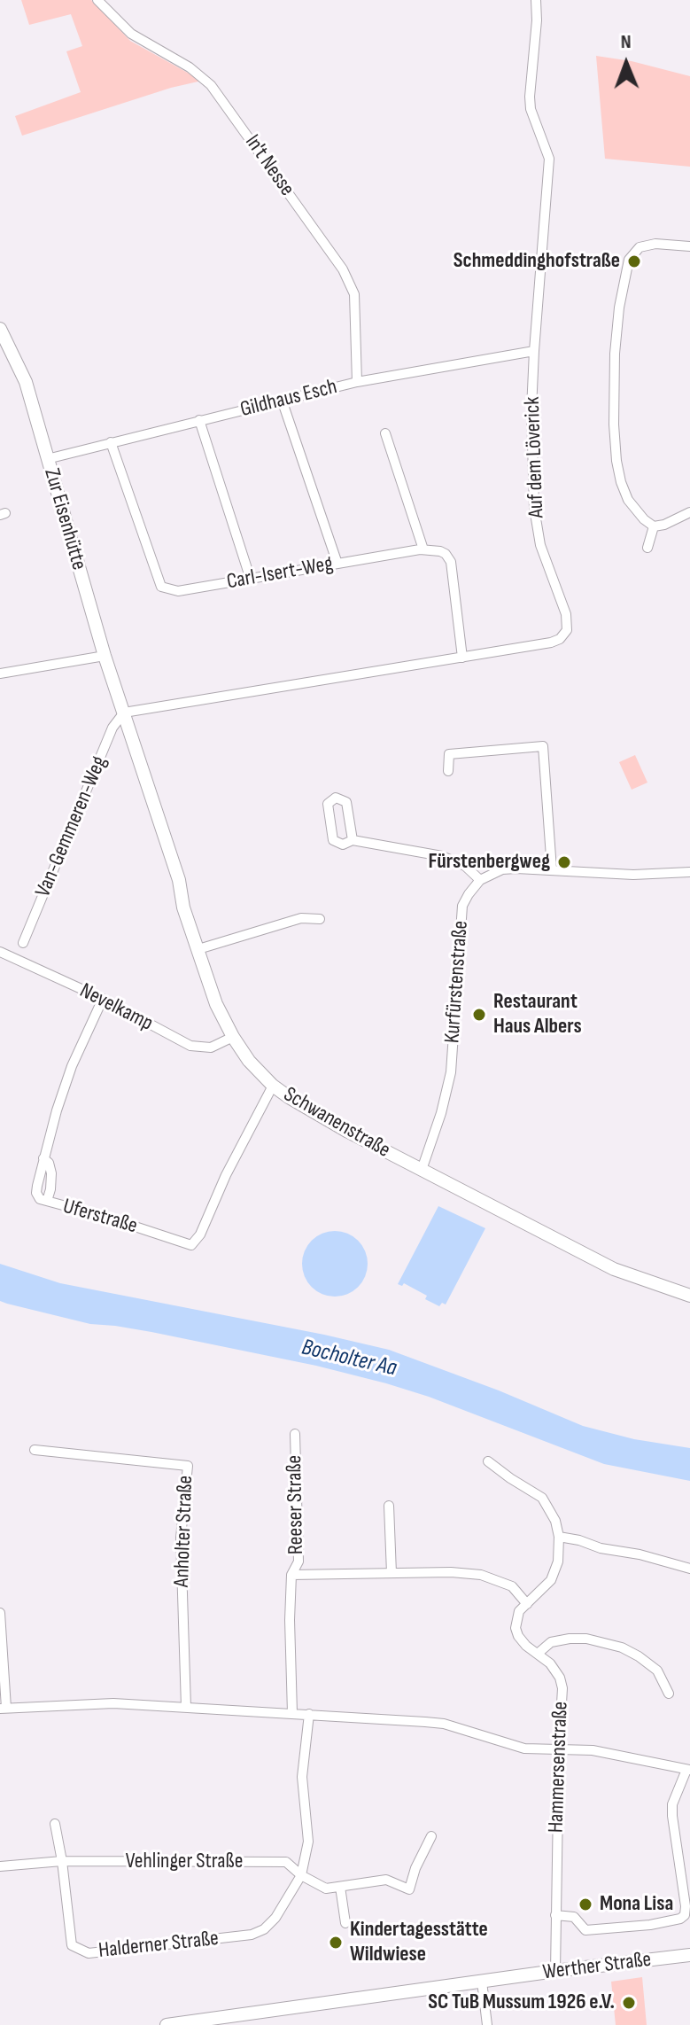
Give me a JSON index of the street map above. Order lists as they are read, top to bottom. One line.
{"streets":{"street":["In't Nesse","Gildhaus Esch","Auf dem Löverick","Zur Eisenhütte","Carl-Isert-Weg","Van-Gemmeren-Weg","Kurfürstenstraße","Nevelkamp","Schwanenstraße","Uferstraße","Reeser Straße","Anholter Straße","Hammersenstraße","Vehlinger Straße","Halderner Straße","Werther Straße"]},"crossings":[["In't Nesse","Gildhaus Esch"],["Gildhaus Esch","Auf dem Löverick"],["Gildhaus Esch","Zur Eisenhütte"],["Gildhaus Esch","Carl-Isert-Weg"],["Auf dem Löverick","Zur Eisenhütte"],["Auf dem Löverick","Van-Gemmeren-Weg"],["Auf dem Löverick","Schwanenstraße"],["Zur Eisenhütte","Van-Gemmeren-Weg"],["Zur Eisenhütte","Schwanenstraße"],["Van-Gemmeren-Weg","Schwanenstraße"],["Kurfürstenstraße","Schwanenstraße"],["Nevelkamp","Schwanenstraße"],["Nevelkamp","Uferstraße"],["Schwanenstraße","Uferstraße"],["Reeser Straße","Hammersenstraße"],["Hammersenstraße","Werther Straße"],["Vehlinger Straße","Halderner Straße"]],"water":["Bocholter Aa"],"places":["Schmeddinghofstraße","Fürstenbergweg","Restaurant Haus Albers","Mona Lisa","Kindertagesstätte Wildwiese","SC TuB Mussum 1926 e.V."],"north":"top"}
